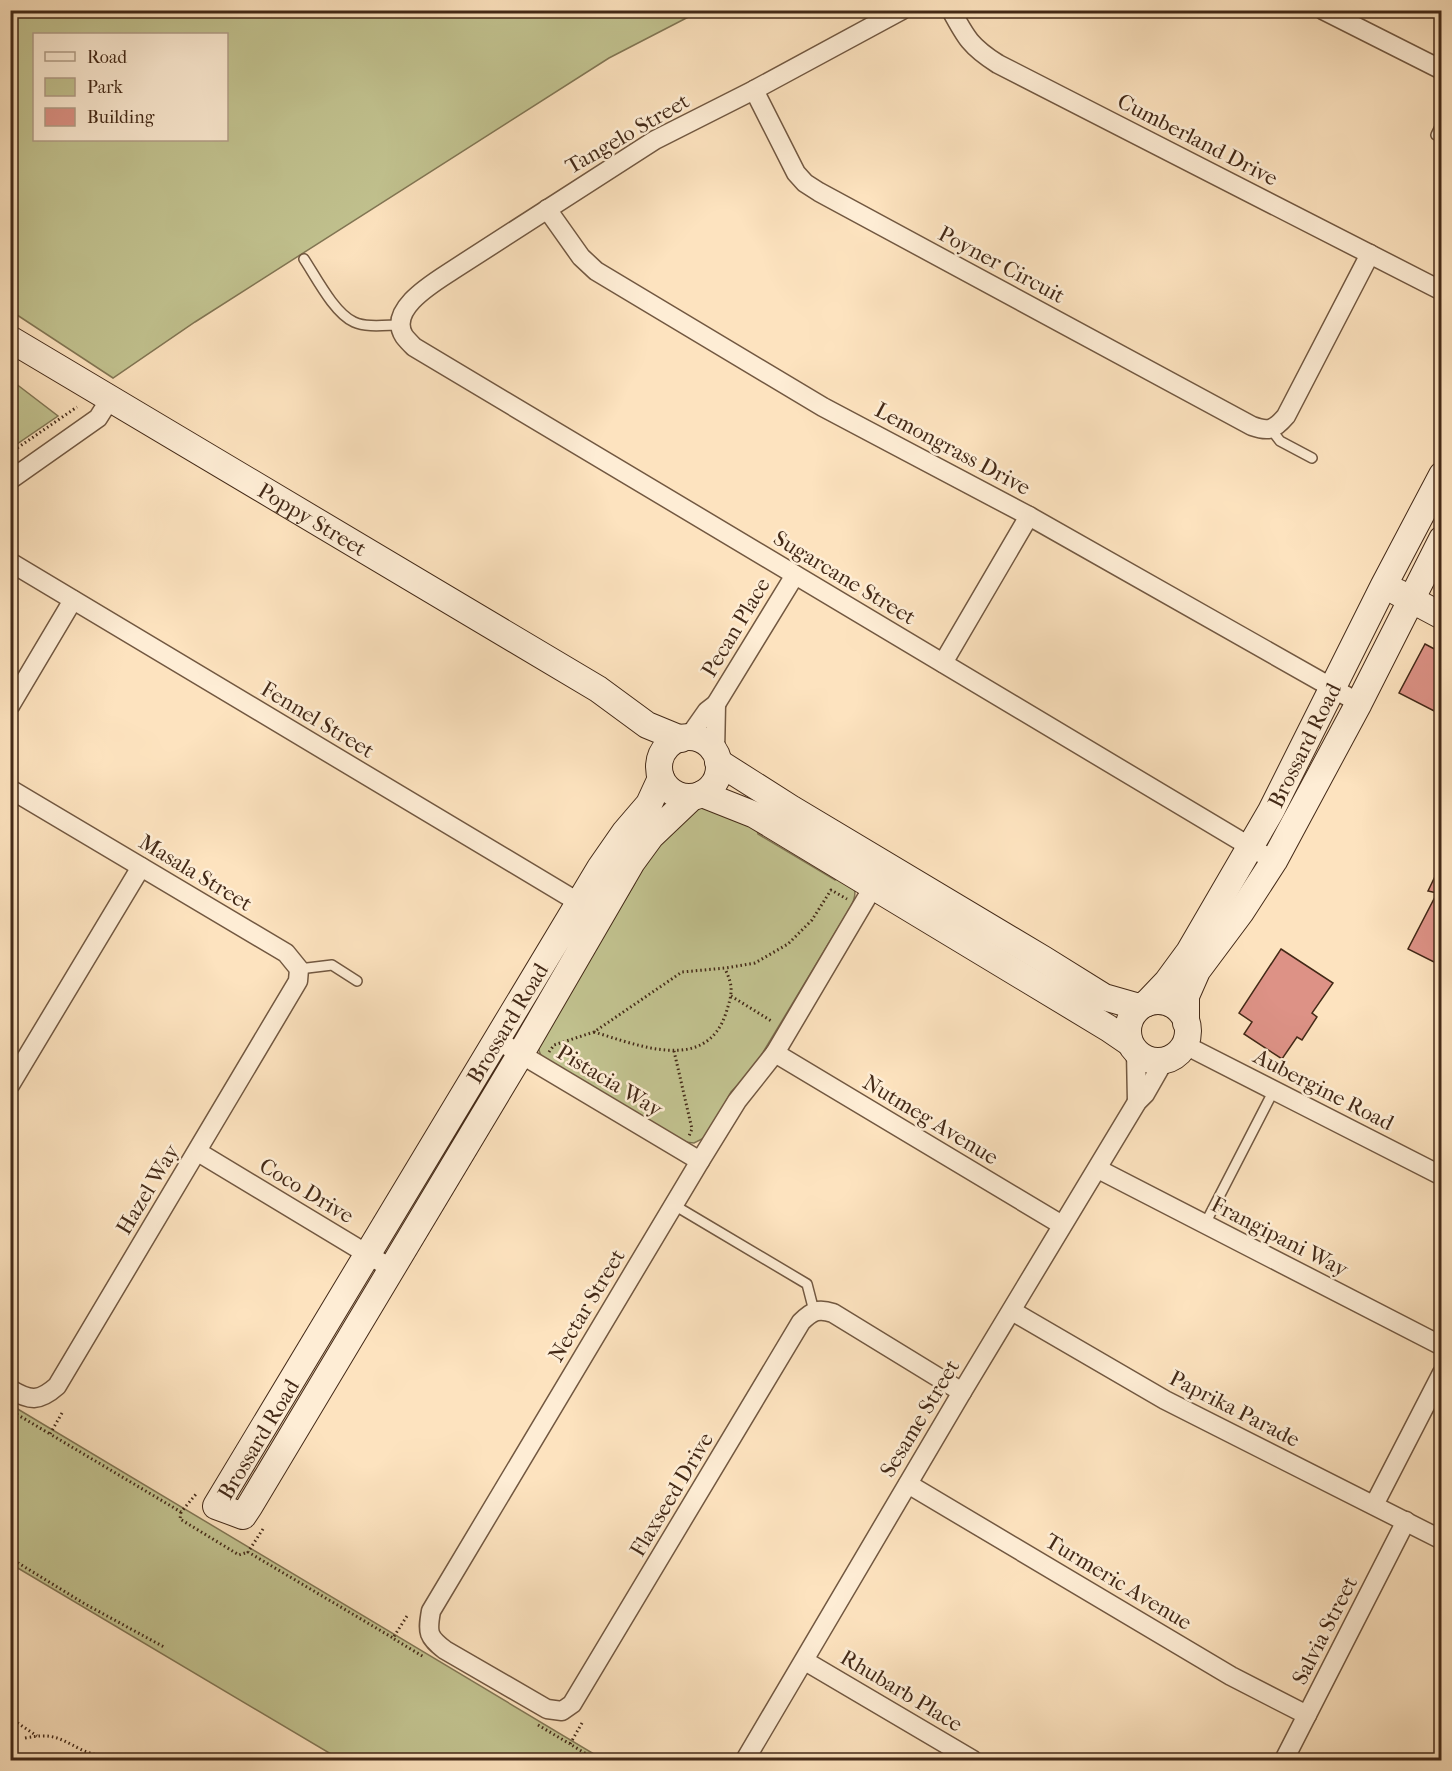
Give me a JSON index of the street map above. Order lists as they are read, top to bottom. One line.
{"streets":{"street":["Tangelo Street","Cumberland Drive","Poyner Circuit","Lemongrass Drive","Poppy Street","Sugarcane Street","Pecan Place","Fennel Street","Brossard Road","Masala Street","Pistacia Way","Aubergine Road","Nutmeg Avenue","Hazel Way","Coco Drive","Frangipani Way","Nectar Street","Paprika Parade","Sesame Street","Flaxseed Drive","Turmeric Avenue","Salvia Street","Rhubarb Place"]},"crossings":[["Tangelo Street","Poyner Circuit"],["Tangelo Street","Lemongrass Drive"],["Tangelo Street","Sugarcane Street"],["Lemongrass Drive","Brossard Road"],["Poppy Street","Pecan Place"],["Poppy Street","Brossard Road"],["Sugarcane Street","Pecan Place"],["Sugarcane Street","Brossard Road"],["Pecan Place","Brossard Road"],["Fennel Street","Brossard Road"],["Brossard Road","Pistacia Way"],["Brossard Road","Aubergine Road"],["Brossard Road","Coco Drive"],["Brossard Road","Sesame Street"],["Masala Street","Hazel Way"],["Pistacia Way","Nectar Street"],["Aubergine Road","Sesame Street"],["Nutmeg Avenue","Nectar Street"],["Nutmeg Avenue","Sesame Street"],["Hazel Way","Coco Drive"],["Frangipani Way","Sesame Street"],["Nectar Street","Flaxseed Drive"],["Paprika Parade","Sesame Street"],["Paprika Parade","Salvia Street"],["Sesame Street","Turmeric Avenue"],["Sesame Street","Rhubarb Place"],["Turmeric Avenue","Salvia Street"]],"legend":["Road","Park","Building"]}
